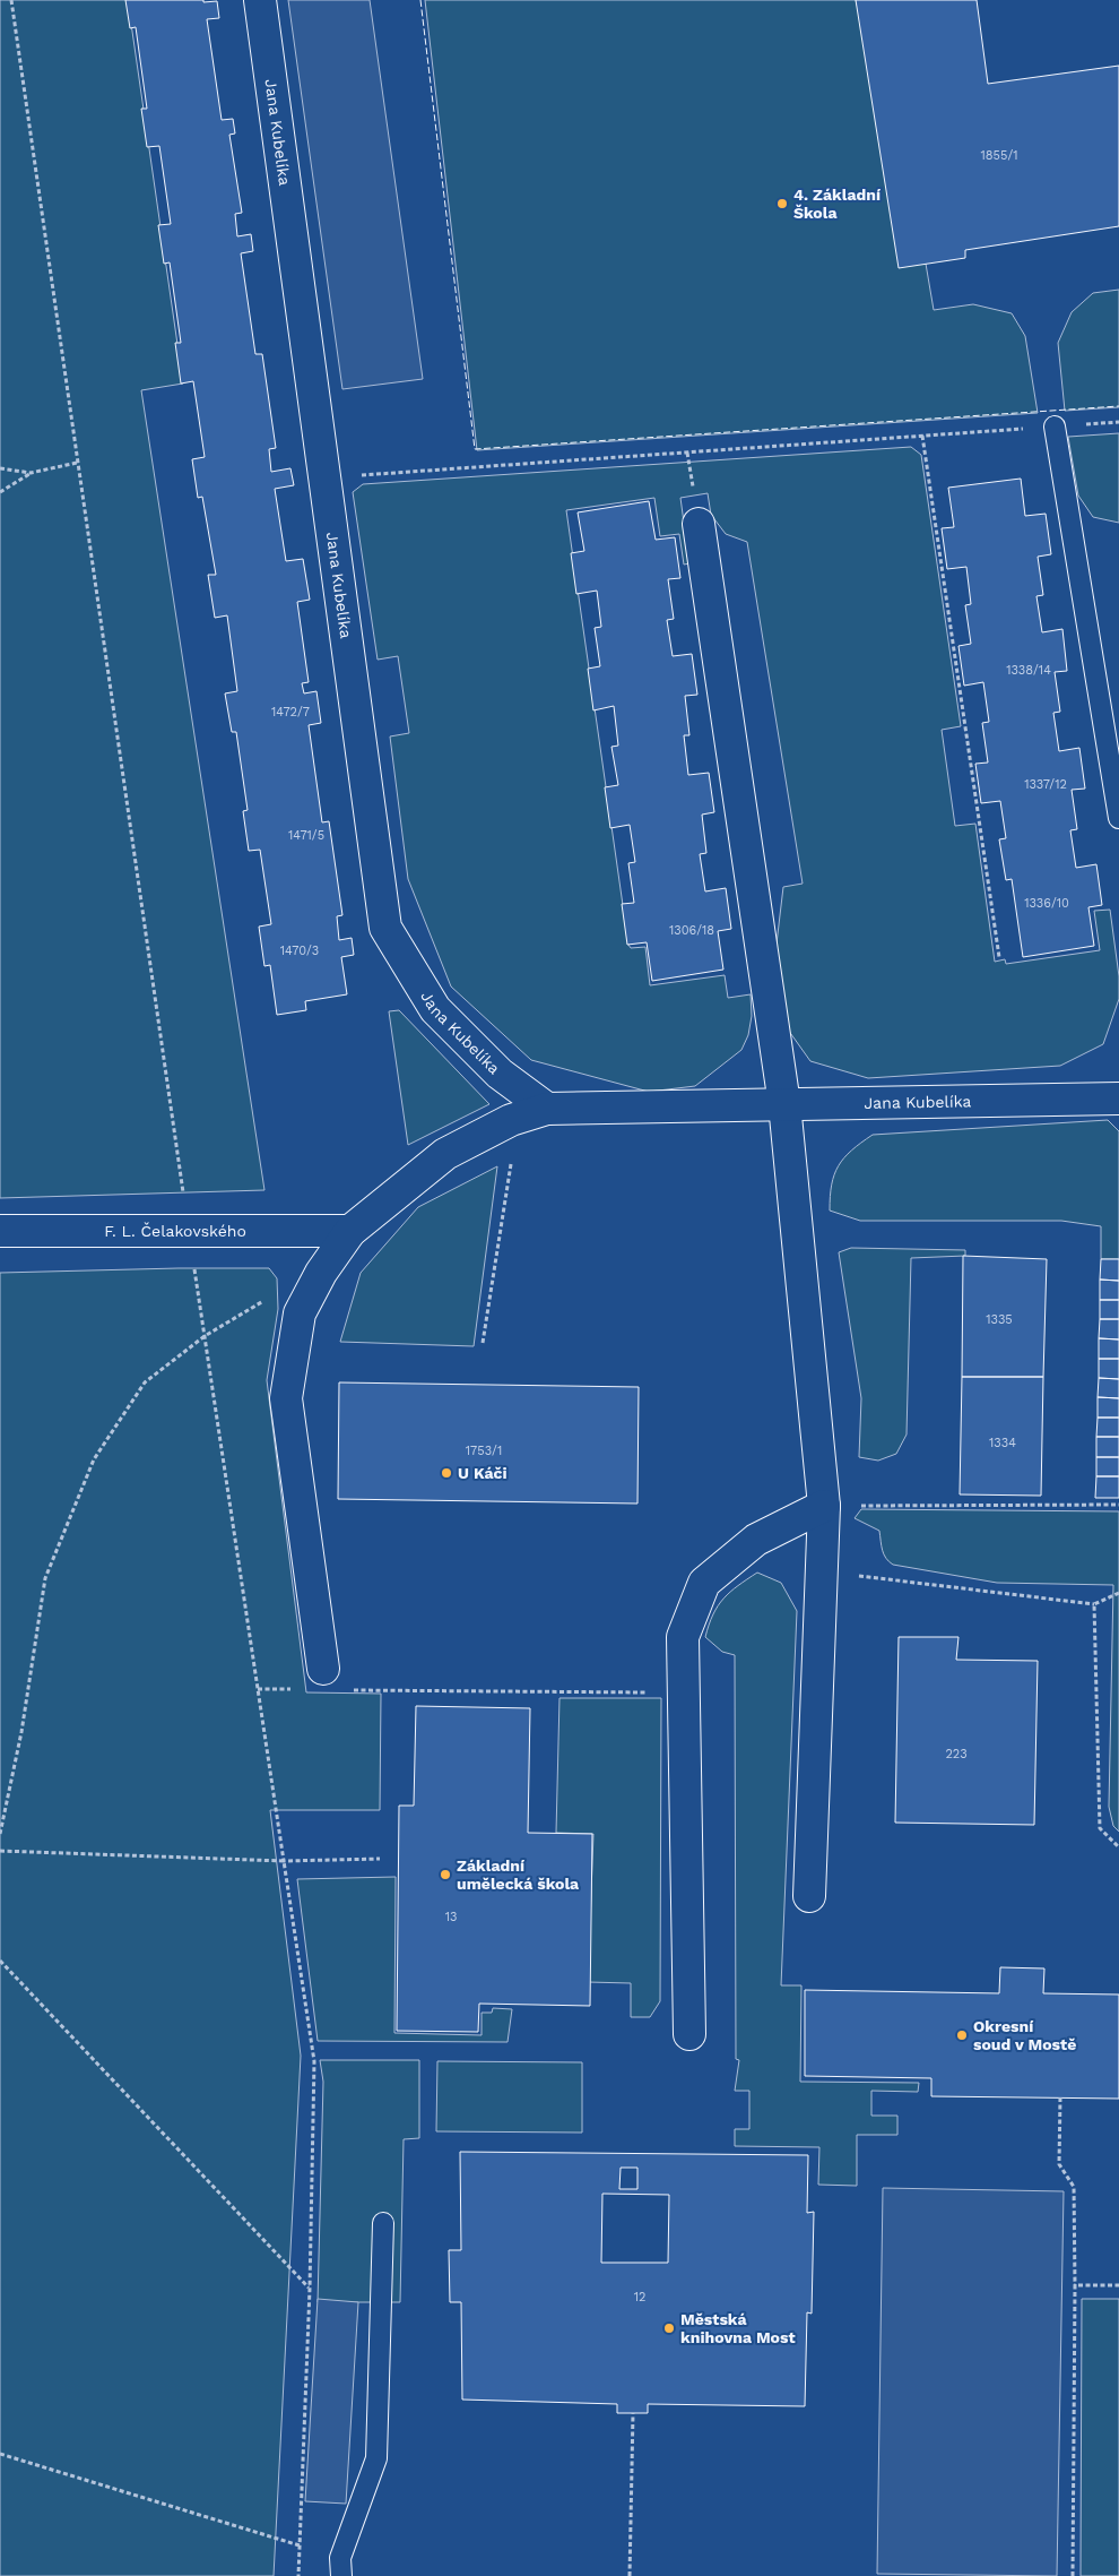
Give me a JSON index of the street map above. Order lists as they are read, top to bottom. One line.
{"streets":{"street":["Jana Kubelíka","F. L. Čelakovského"]},"crossings":[["Jana Kubelíka","F. L. Čelakovského"]],"places":["4. Základní Škola","U Káči","Základní umělecká škola","Okresní soud v Mostě","Městská knihovna Most"],"house_numbers":["1855/1","1338/14","1472/7","1337/12","1471/5","1336/10","1306/18","1470/3","1335","1334","1753/1","223","13","12"]}
